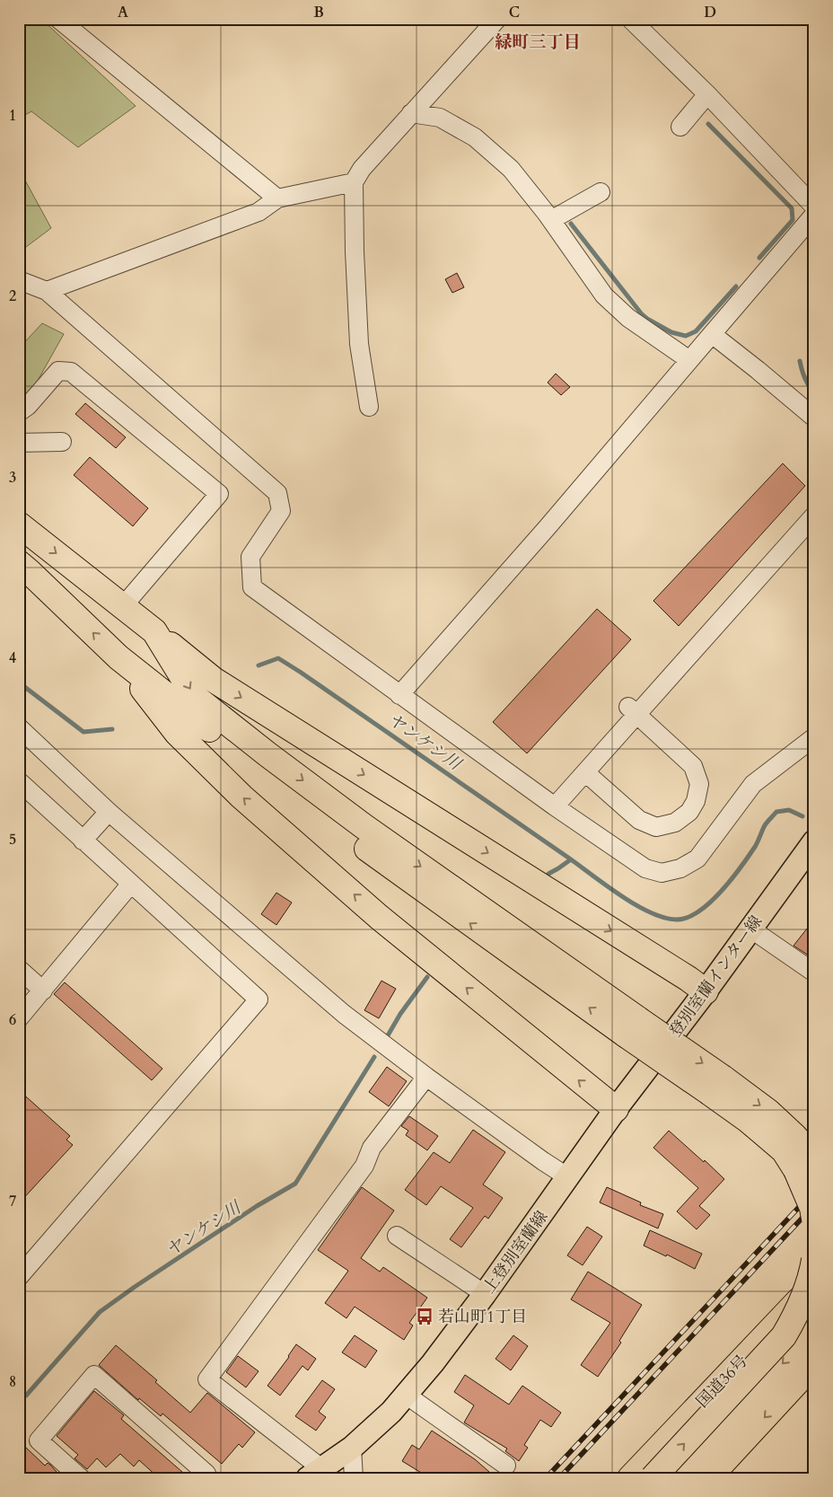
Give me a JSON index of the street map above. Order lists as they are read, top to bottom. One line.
{"streets":{"highway":["国道36号"],"main road":["登別室蘭インター線","上登別室蘭線"]},"crossings":[["登別室蘭インター線","上登別室蘭線"]],"districts":["緑町三丁目"],"water":["ヤンケシ川"],"places":{"bus stop":["若山町1丁目"]},"grid":{"columns":["A","B","C","D"],"rows":["1","2","3","4","5","6","7","8"]}}
